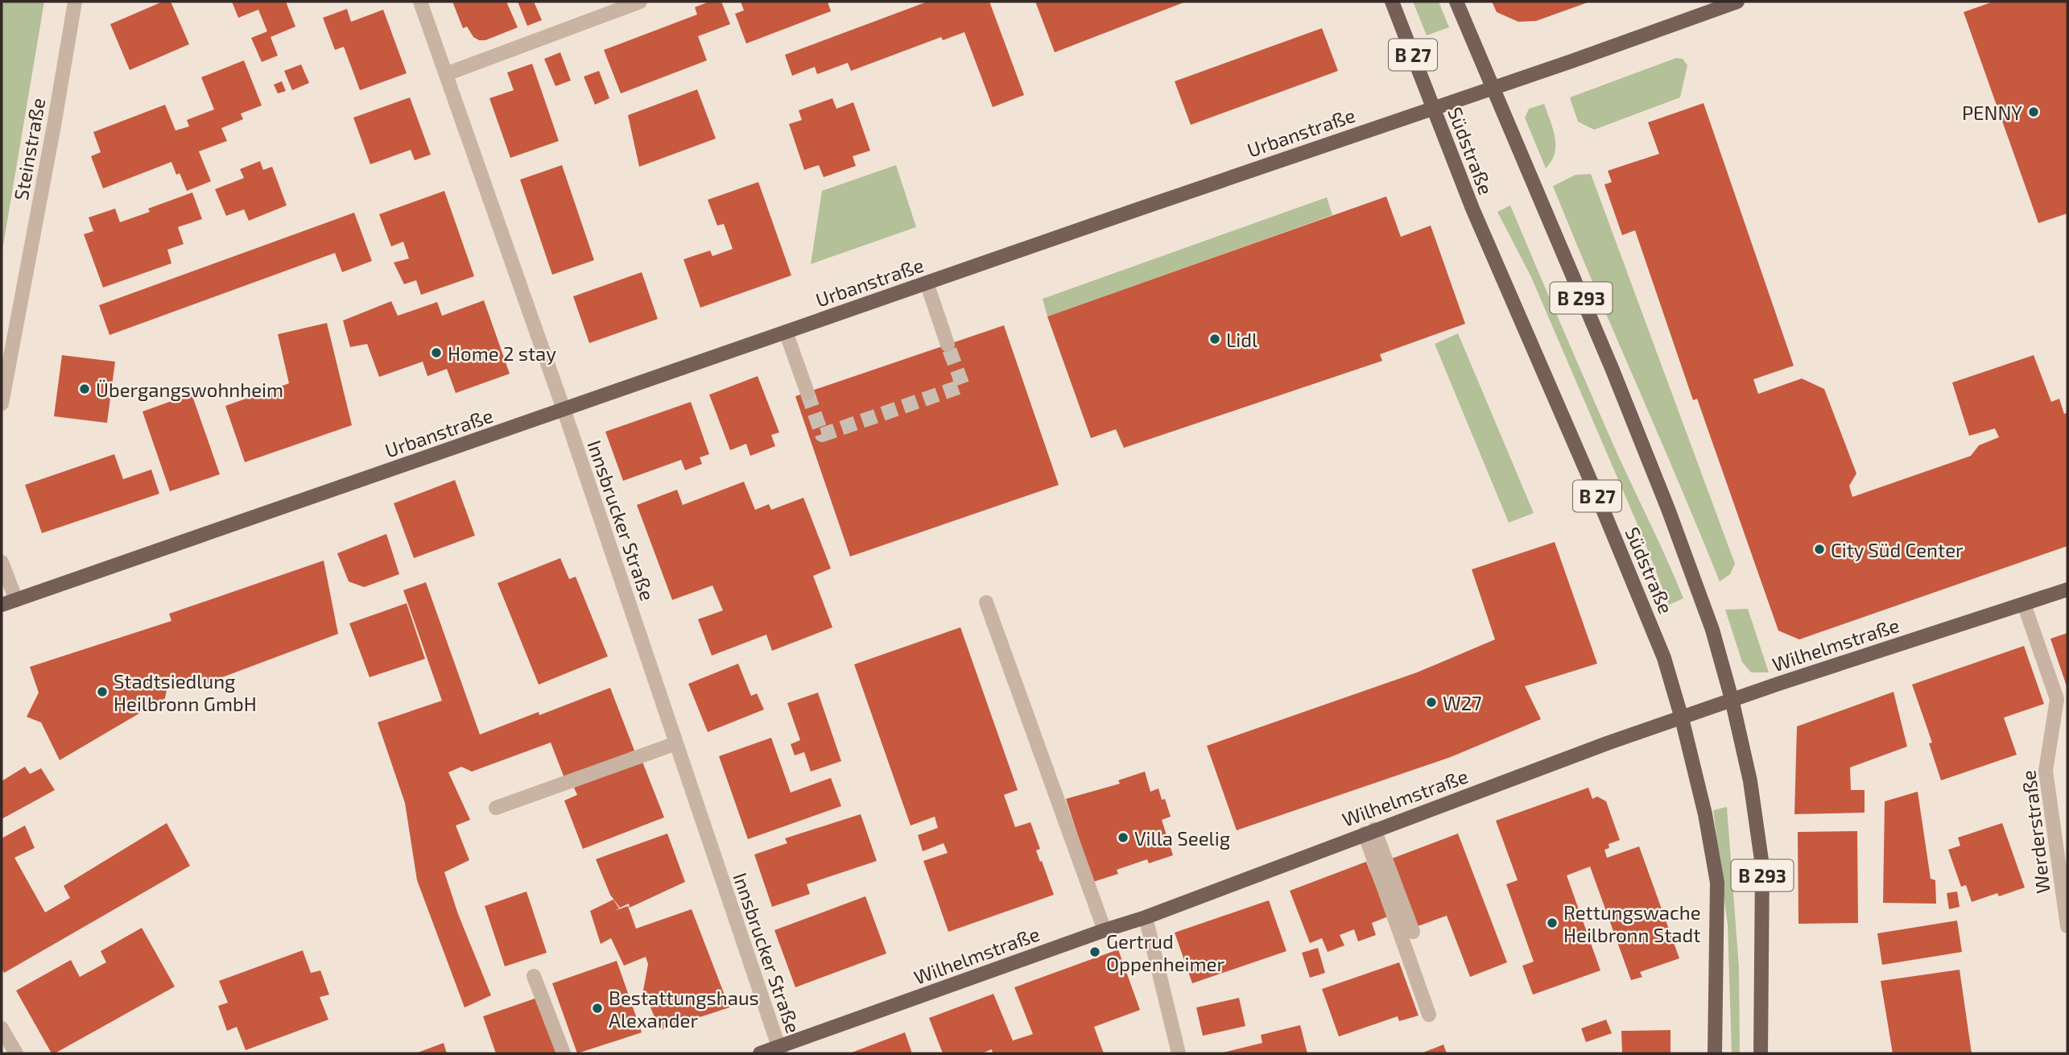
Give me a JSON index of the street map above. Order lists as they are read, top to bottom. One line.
{"streets":{"main road":["B 27","Urbanstraße","Südstraße","B 293","Wilhelmstraße"],"street":["Steinstraße","Innsbrucker Straße","Werderstraße"]},"crossings":[["Urbanstraße","Südstraße"],["Urbanstraße","Innsbrucker Straße"],["Südstraße","Wilhelmstraße"],["Innsbrucker Straße","Wilhelmstraße"],["Wilhelmstraße","Werderstraße"]],"places":["PENNY","Lidl","Home 2 stay","Übergangswohnheim","City Süd Center","Stadtsiedlung Heilbronn GmbH","W27","Villa Seelig","Rettungswache Heilbronn Stadt","Gertrud Oppenheimer","Bestattungshaus Alexander"]}
